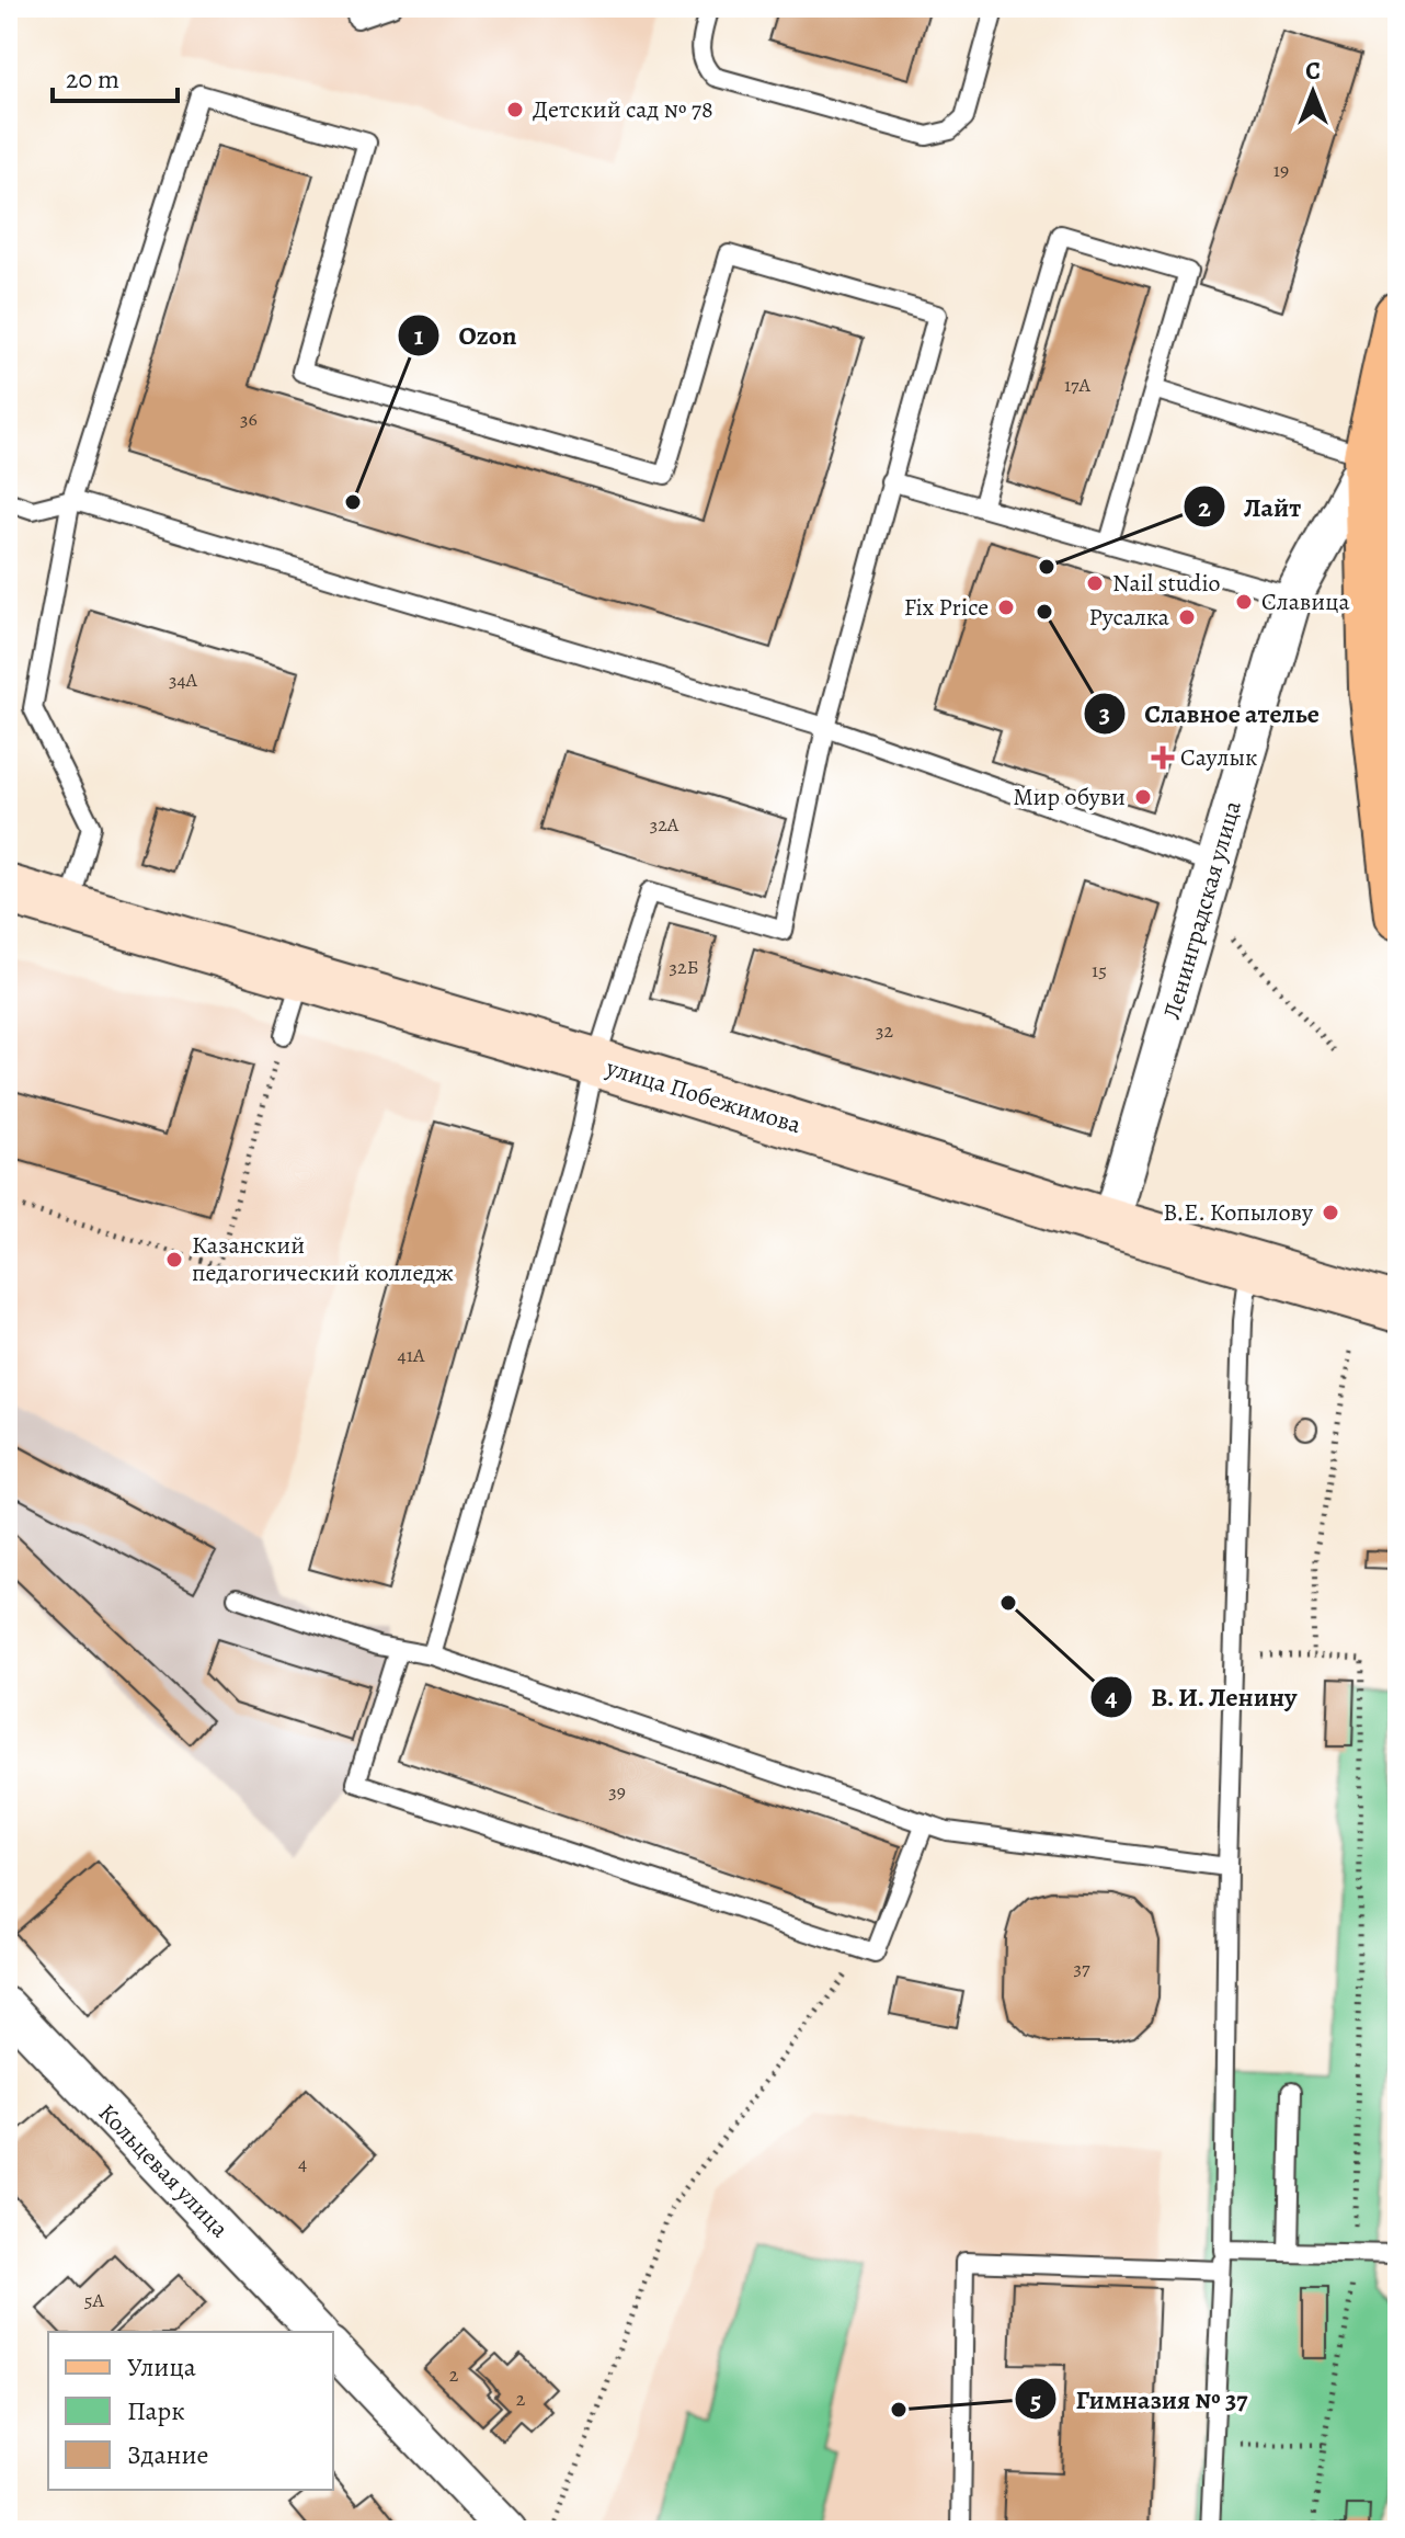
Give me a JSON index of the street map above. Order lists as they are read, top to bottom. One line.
{"streets":{"main road":["Ленинградская улица"],"street":["улица Побежимова","Кольцевая улица"]},"crossings":[["Ленинградская улица","улица Побежимова"]],"places":{"other":["Детский сад № 78","Ozon","Лайт","Nail studio","Славица","Fix Price","Славное ателье","Русалка","Мир обуви","В.Е. Копылову","Казанский педагогический колледж","В. И. Ленину","Гимназия № 37"],"health":["Саулык"]},"house_numbers":["19","17А","36","34А","32А","32Б","15","32","41А","39","37","4","5А","2","2"],"legend":["Улица","Парк","Здание"],"scale_bar":"20 m","north":"top"}
